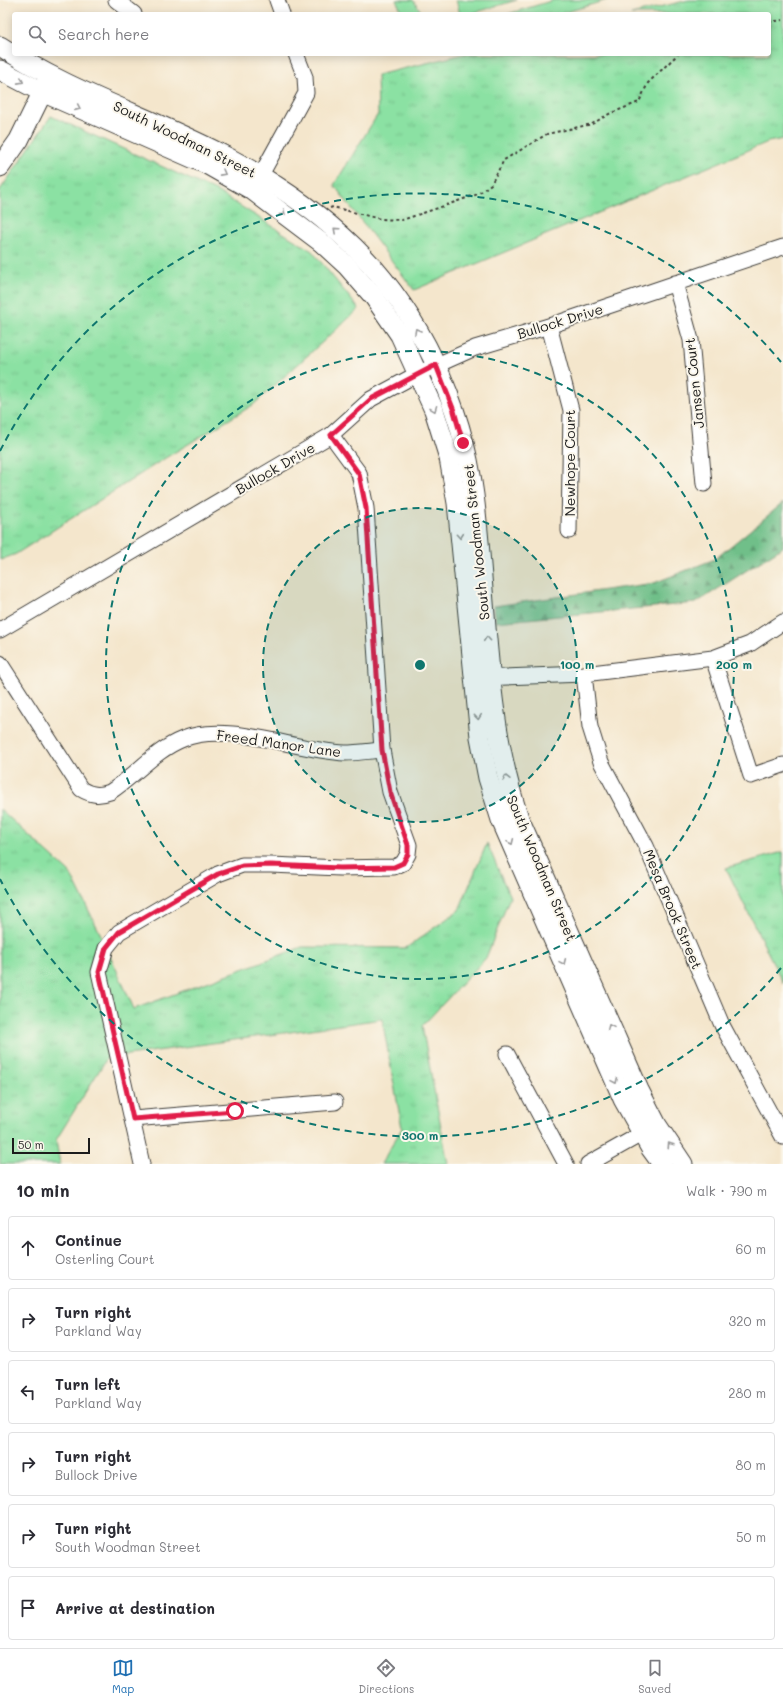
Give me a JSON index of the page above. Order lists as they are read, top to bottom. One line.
{"streets":{"main road":["South Woodman Street"],"street":["Bullock Drive","Jansen Court","Newhope Court","Freed Manor Lane","Mesa Brook Street"]},"crossings":[["South Woodman Street","Bullock Drive"],["Bullock Drive","Jansen Court"],["Bullock Drive","Newhope Court"]],"scale_bar":"50 m","page":{"search":"Search here","scale":"50 m","heading":["10 min","Walk · 790 m"],"list":[["Continue","Osterling Court","60 m"],["Turn right","Parkland Way","320 m"],["Turn left","Parkland Way","280 m"],["Turn right","Bullock Drive","80 m"],["Turn right","South Woodman Street","50 m"],"Arrive at destination"],"nav":["Map","Directions","Saved"]},"rings":["100 m","200 m","300 m"]}
